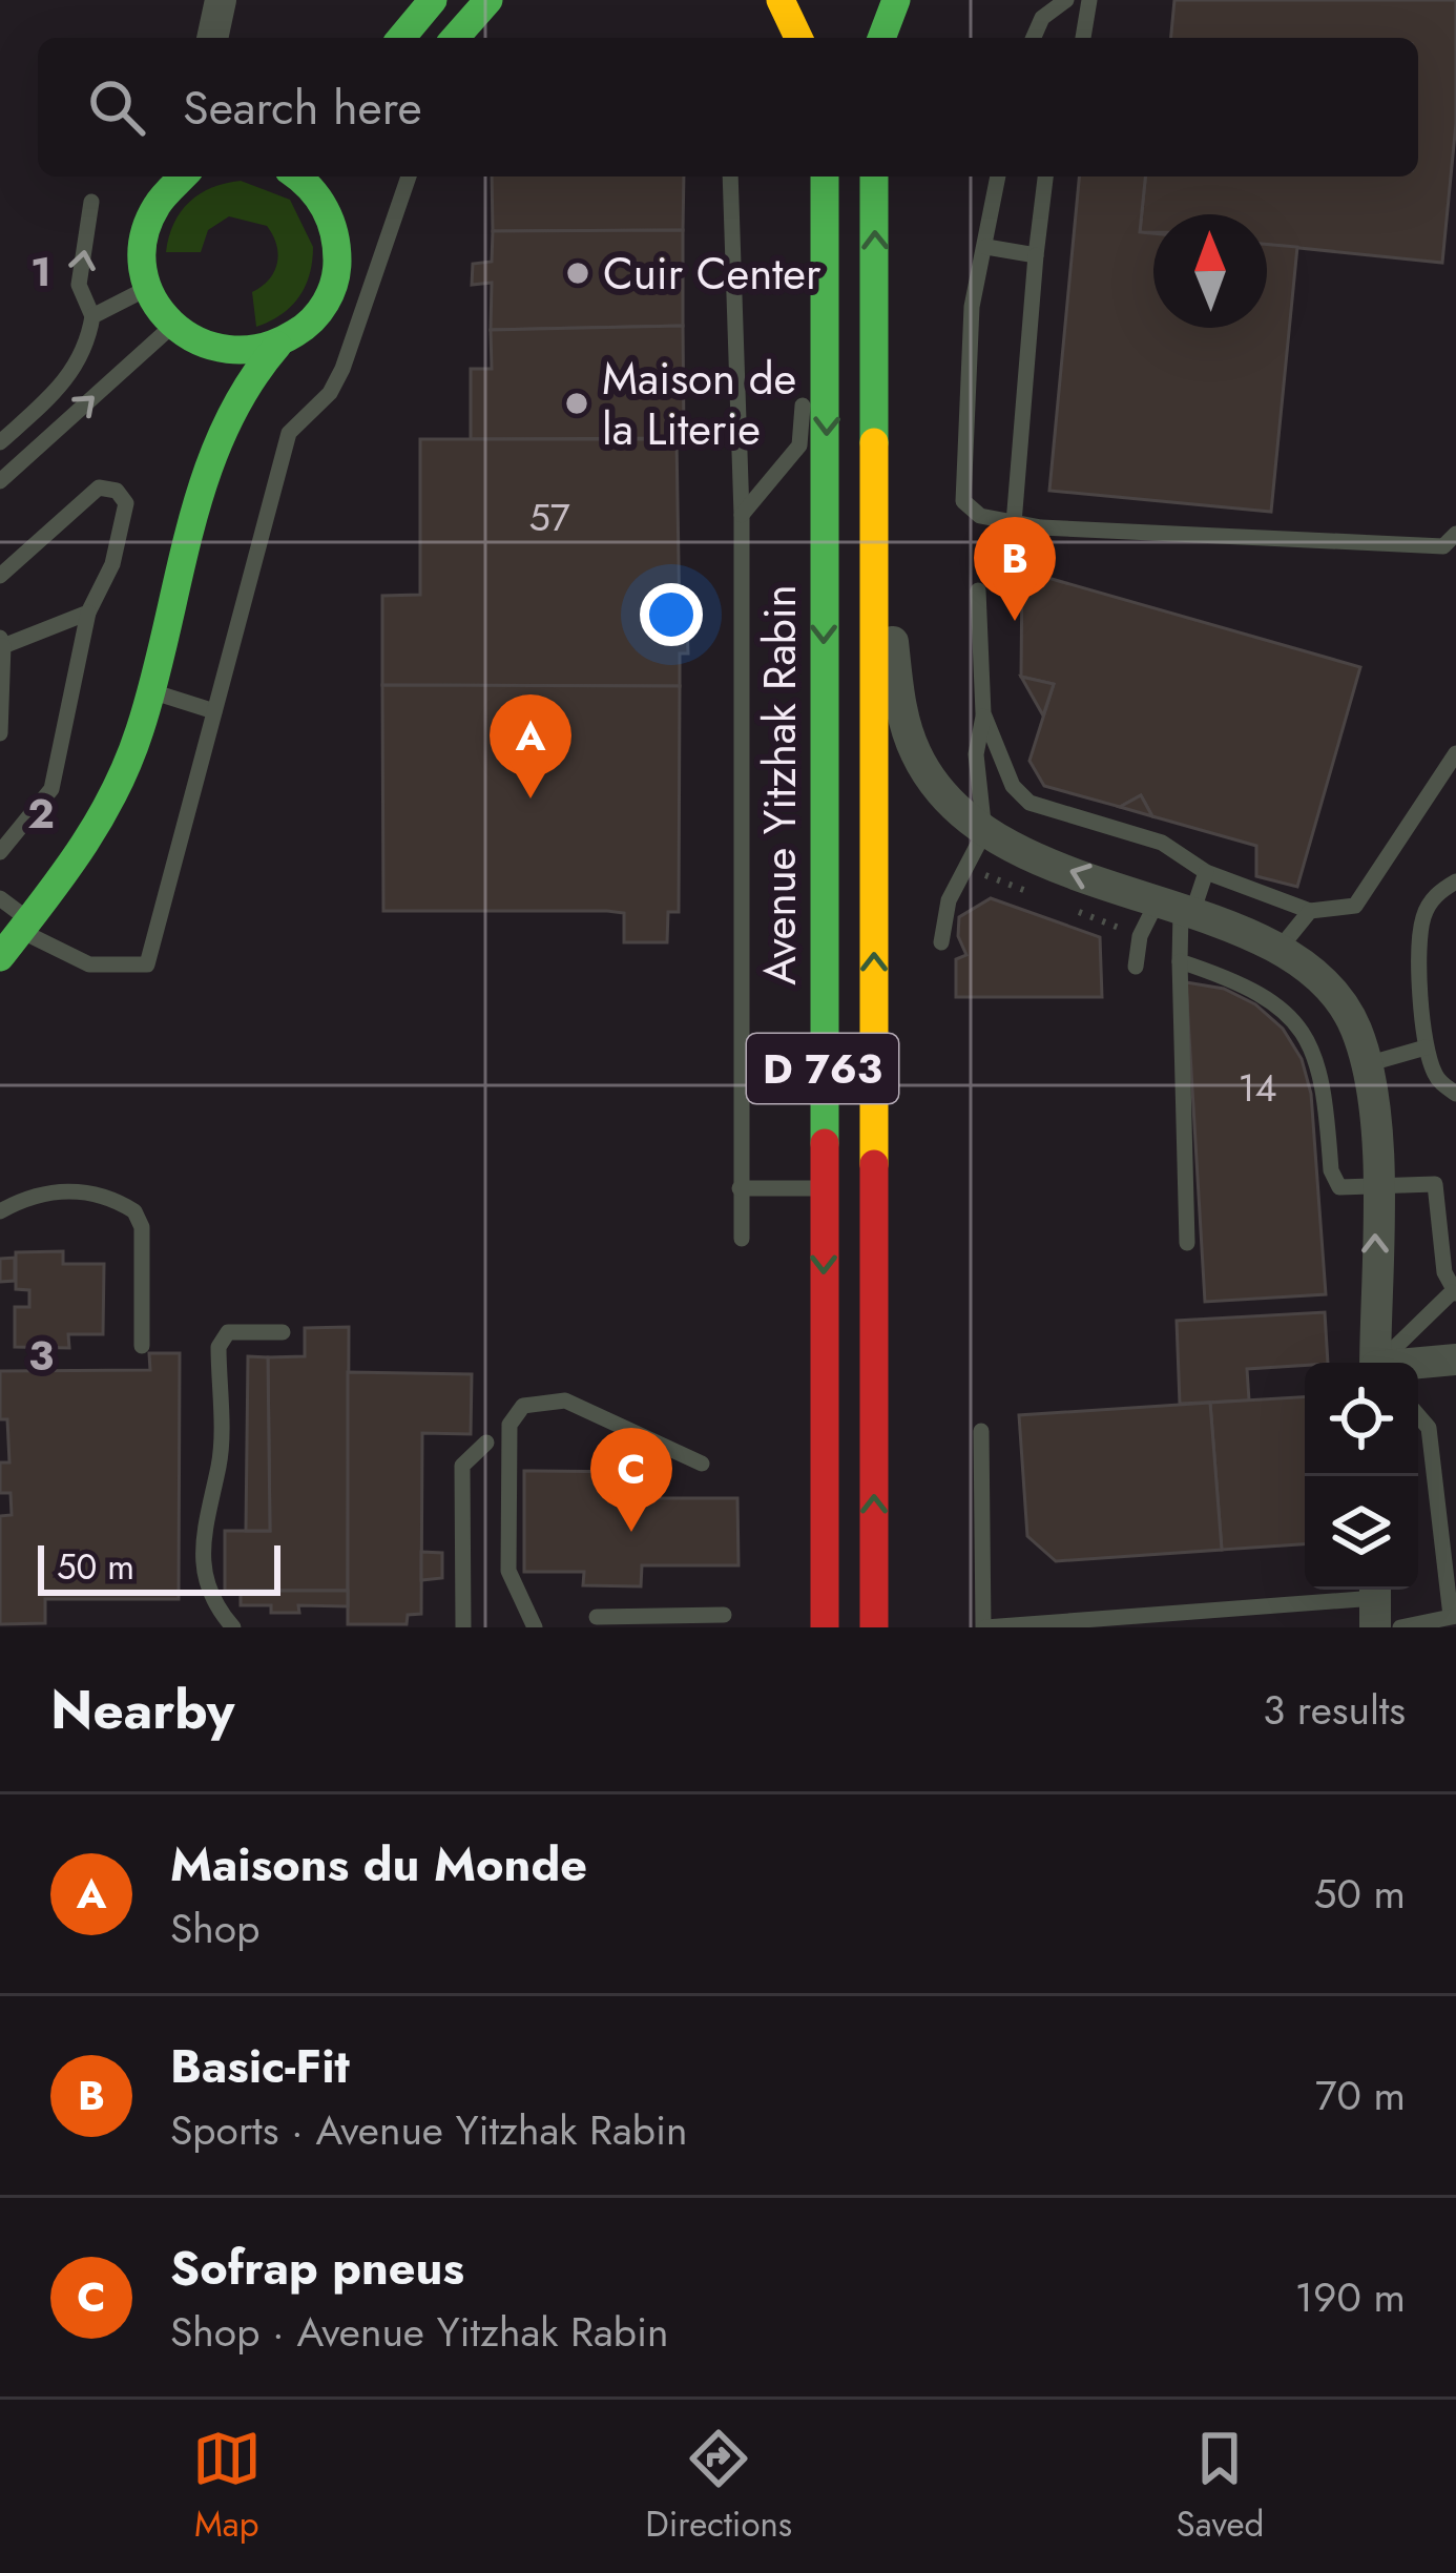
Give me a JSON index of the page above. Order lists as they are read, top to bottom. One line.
{"streets":{"main road":["Avenue Yitzhak Rabin","D 763"]},"places":["Cuir Center","Maison de la Literie"],"house_numbers":["57","14"],"scale_bar":"50 m","north":"top","page":{"search":"Search here","pins":["B","A","C"],"scale":"50 m","heading":["Nearby","3 results"],"list":[{"mark":"A","name":"Maisons du Monde","note":"Shop","value":"50 m"},{"mark":"B","name":"Basic-Fit","note":"Sports · Avenue Yitzhak Rabin","value":"70 m"},{"mark":"C","name":"Sofrap pneus","note":"Shop · Avenue Yitzhak Rabin","value":"190 m"}],"nav":["Map","Directions","Saved"]},"grid":{"rows":["1","2","3"]}}
